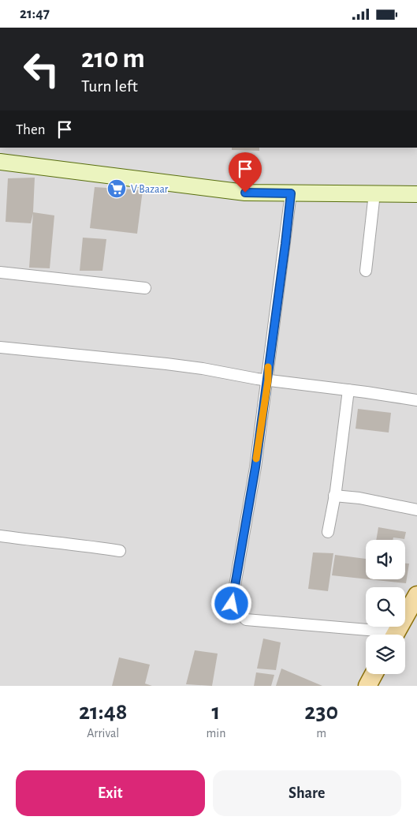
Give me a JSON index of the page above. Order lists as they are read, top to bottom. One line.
{"places":{"supermarket":["V Bazaar"]},"page":{"status":"21:47","turn":["210 m","Turn left"],"then":"Then","eta":["21:48","Arrival","1","min","230","m"],"buttons":["Exit","Share"]}}
